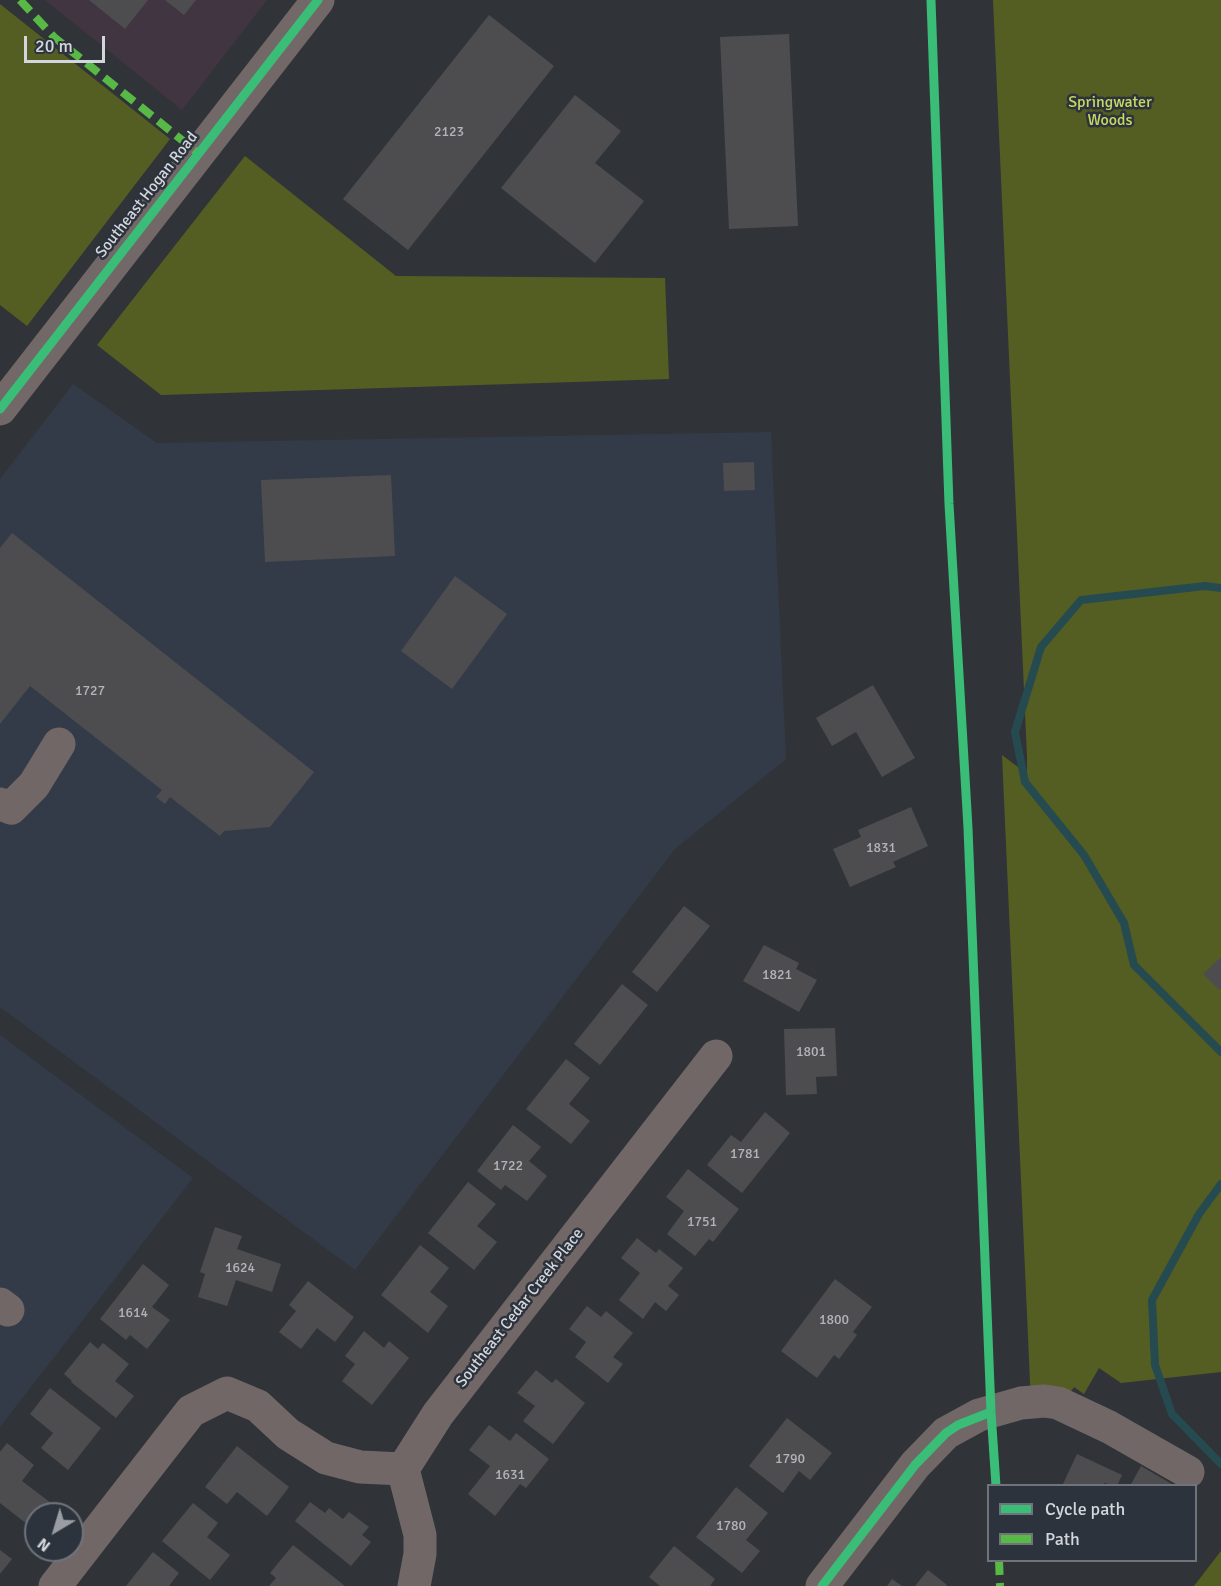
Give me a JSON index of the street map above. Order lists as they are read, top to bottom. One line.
{"streets":{"main road":["Southeast Hogan Road"],"street":["Southeast Cedar Creek Place"]},"parks":["Springwater Woods"],"house_numbers":["2123","1727","1831","1821","1801","1781","1722","1751","1624","1614","1800","1790","1631","1780"],"legend":["Cycle path","Path"],"scale_bar":"20 m","north":"bottom left"}
